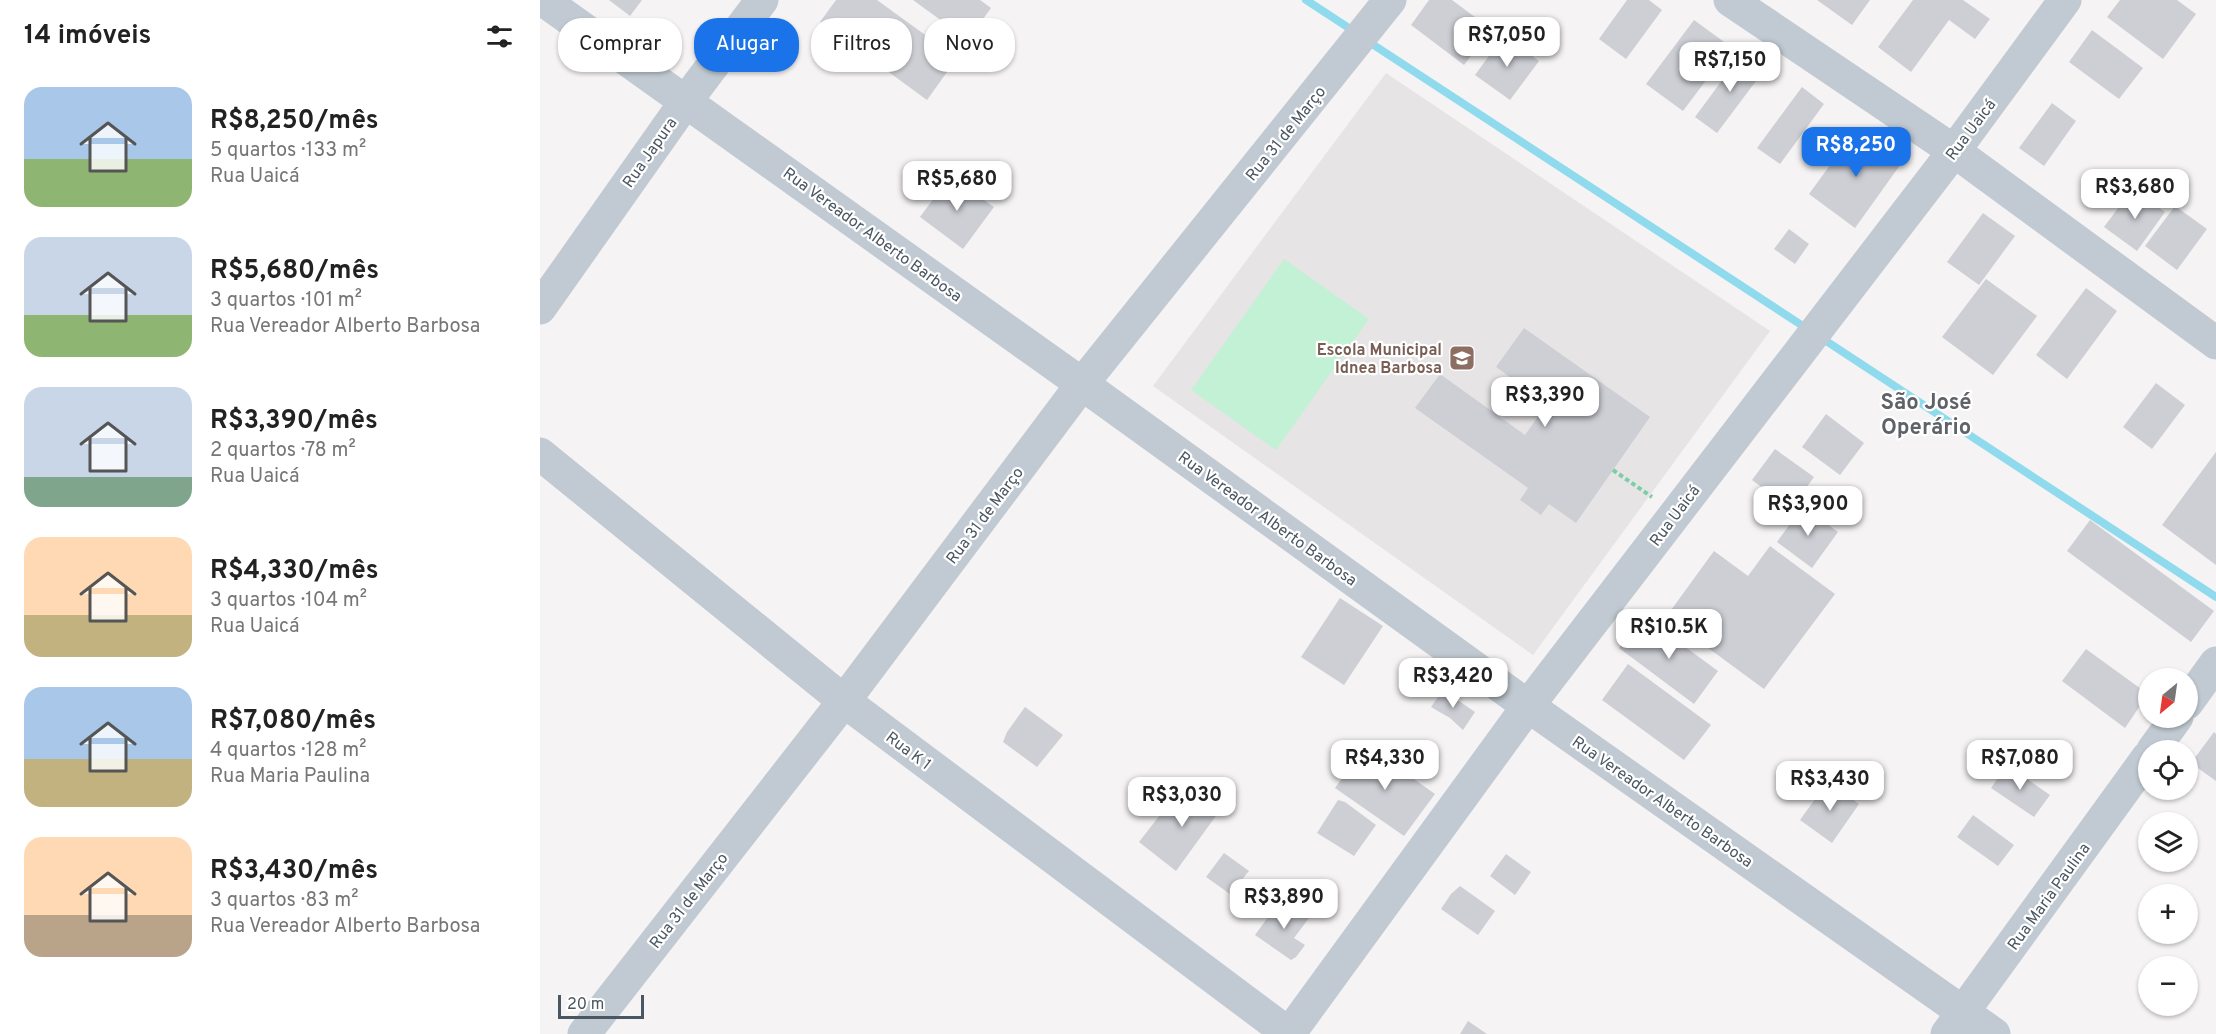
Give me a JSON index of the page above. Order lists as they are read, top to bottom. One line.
{"streets":{"street":["Rua Uaicá","Rua 31 de Março","Rua Japura","Rua Vereador Alberto Barbosa","Rua K 1","Rua Maria Paulina"]},"crossings":[["Rua Uaicá","Rua Vereador Alberto Barbosa"],["Rua Uaicá","Rua K 1"],["Rua 31 de Março","Rua Vereador Alberto Barbosa"],["Rua 31 de Março","Rua K 1"],["Rua Japura","Rua Vereador Alberto Barbosa"],["Rua Vereador Alberto Barbosa","Rua Maria Paulina"]],"districts":["São José Operário"],"places":{"school or university":["Escola Municipal Idnea Barbosa"]},"scale_bar":"20 m","north":"bottom left","page":{"heading":"14 imóveis","price":["R$7,050","R$7,150","R$8,250","R$5,680","R$3,680","R$3,390","R$3,900","R$10.5K","R$3,420","R$4,330","R$7,080","R$3,430","R$3,030","R$3,890"],"chip":["Comprar","Alugar","Filtros","Novo"],"list":[{"name":"R$8,250/mês","note":"5 quartos · 133 m² · Rua Uaicá"},{"name":"R$5,680/mês","note":"3 quartos · 101 m² · Rua Vereador Alberto Barbosa"},{"name":"R$3,390/mês","note":"2 quartos · 78 m² · Rua Uaicá"},{"name":"R$4,330/mês","note":"3 quartos · 104 m² · Rua Uaicá"},{"name":"R$7,080/mês","note":"4 quartos · 128 m² · Rua Maria Paulina"},{"name":"R$3,430/mês","note":"3 quartos · 83 m² · Rua Vereador Alberto Barbosa"}],"map_buttons":["+","−"],"scale":"20 m"}}
